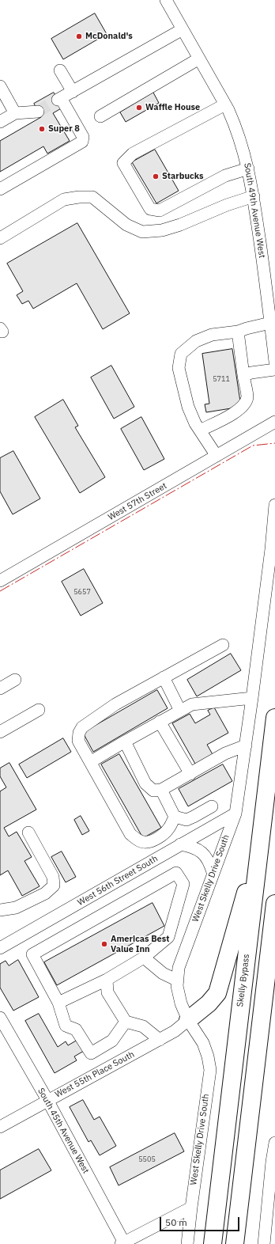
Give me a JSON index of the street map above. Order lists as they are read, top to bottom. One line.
{"streets":{"highway":["Skelly Bypass"],"street":["South 49th Avenue West","West 57th Street","West Skelly Drive South","West 56th Street South","West 55th Place South","South 45th Avenue West"]},"crossings":[["West Skelly Drive South","West 56th Street South"],["West Skelly Drive South","West 55th Place South"],["West 55th Place South","South 45th Avenue West"]],"places":["McDonald's","Waffle House","Super 8","Starbucks","Americas Best Value Inn"],"house_numbers":["5711","5657","5505"],"scale_bar":"50 m"}
